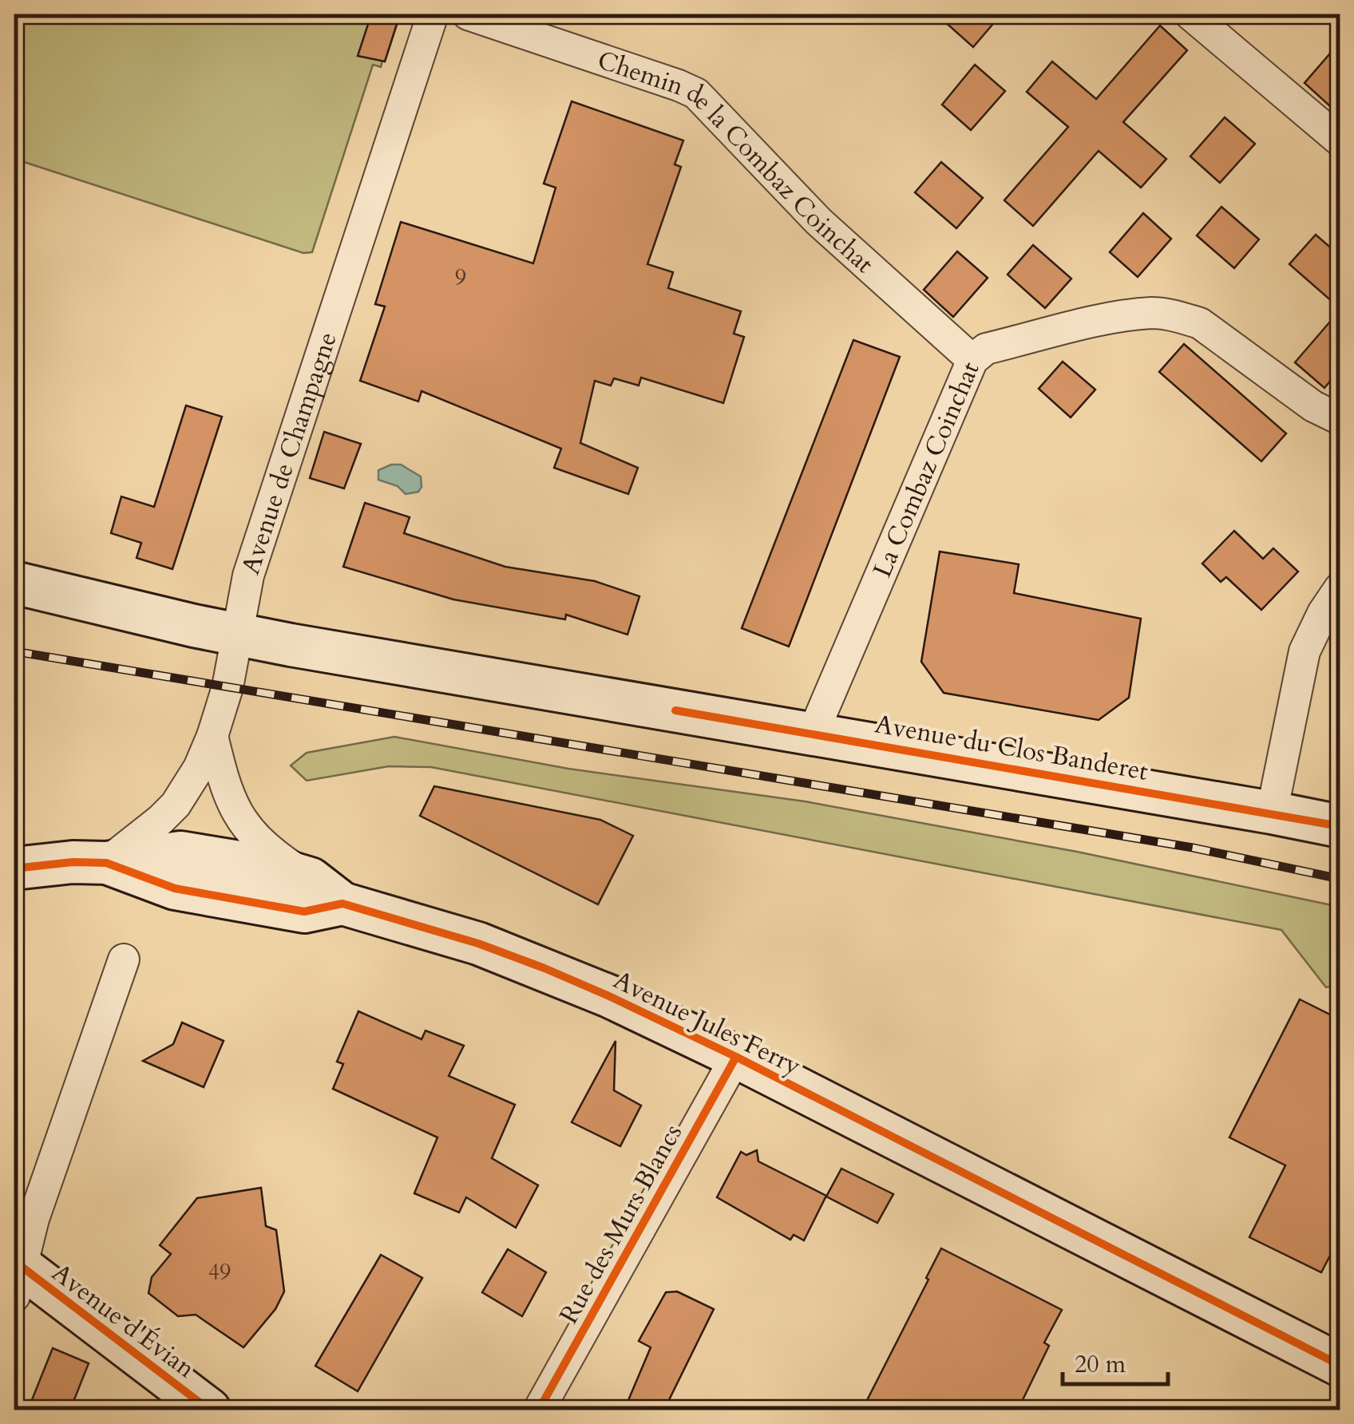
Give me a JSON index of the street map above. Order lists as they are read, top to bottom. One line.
{"streets":{"street":["Chemin de la Combaz Coinchat","Avenue de Champagne","La Combaz Coinchat","Avenue du Clos Banderet","Avenue Jules Ferry","Rue des Murs Blancs","Avenue d'Évian"]},"crossings":[["Chemin de la Combaz Coinchat","La Combaz Coinchat"],["Avenue de Champagne","Avenue du Clos Banderet"],["Avenue de Champagne","Avenue Jules Ferry"],["La Combaz Coinchat","Avenue du Clos Banderet"],["Avenue Jules Ferry","Rue des Murs Blancs"]],"house_numbers":["9","49"],"scale_bar":"20 m"}
